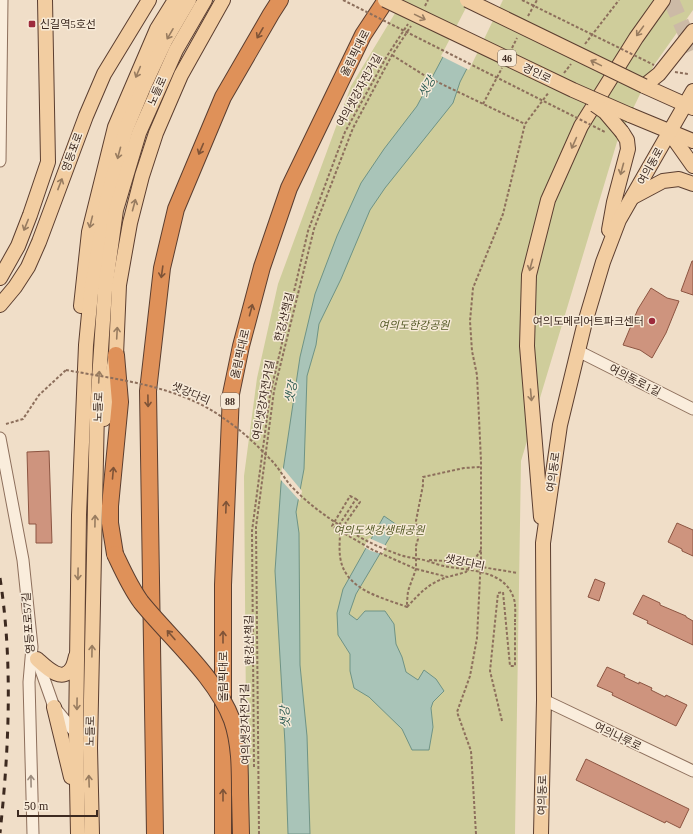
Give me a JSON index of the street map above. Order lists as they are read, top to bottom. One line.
{"streets":{"highway":["올림픽대로","88"],"main road":["46","경인로","노들로","영등포로","여의동로"],"street":["여의동로1길","영등포로57길","여의나루로"],"path":["여의샛강자전거길","한강산책길","샛강다리"]},"crossings":[["올림픽대로","경인로"],["경인로","여의동로"],["여의동로","여의동로1길"],["여의동로","여의나루로"]],"water":["샛강"],"parks":["여의도한강공원","여의도샛강생태공원"],"places":{"transit":["신길역5호선"],"other":["여의도메리어트파크센터"]},"scale_bar":"50 m"}
